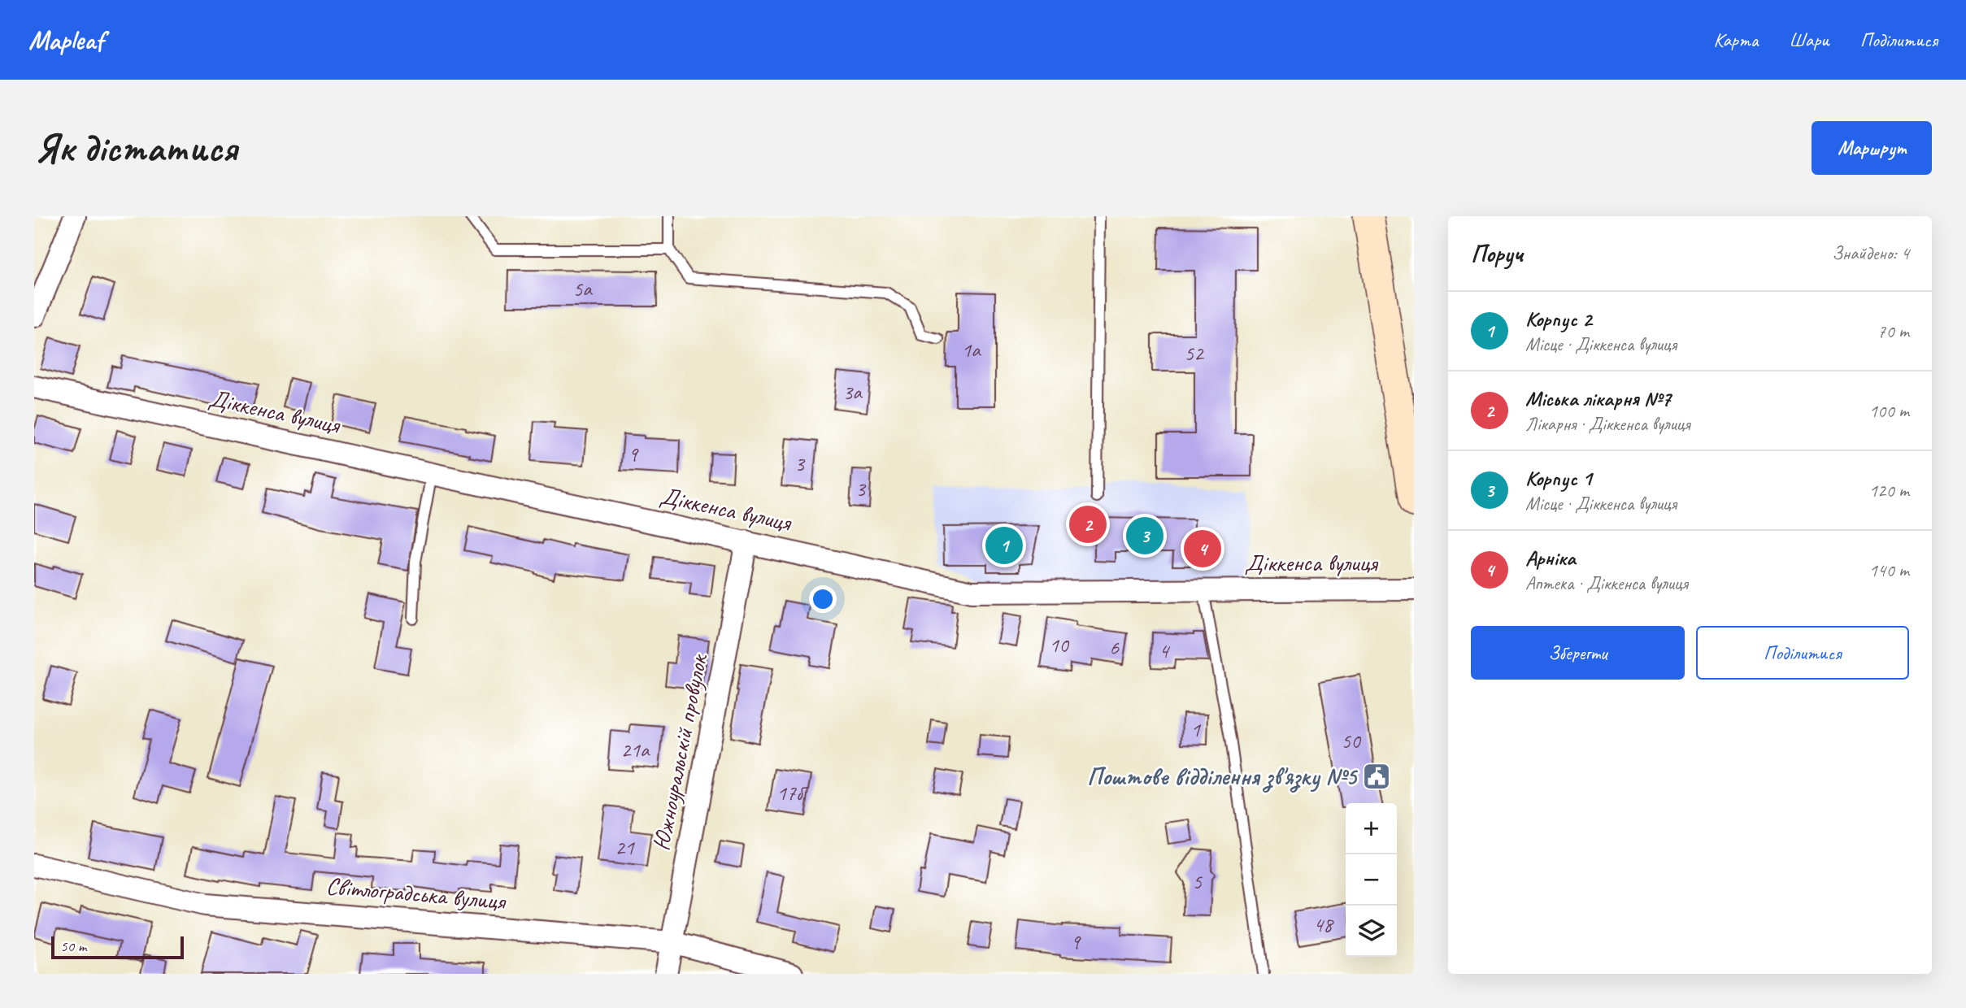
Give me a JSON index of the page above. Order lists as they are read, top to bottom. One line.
{"streets":{"street":["Діккенса вулиця","Южноуральскій провулок","Світлоградська вулиця"]},"crossings":[["Діккенса вулиця","Южноуральскій провулок"],["Южноуральскій провулок","Світлоградська вулиця"]],"places":{"public building":["Поштове відділення зв'язку №5"]},"house_numbers":["5а","1а","52","3а","9","3","3","10","6","4","1","50","21а","17б","21","5","48","9"],"scale_bar":"50 m","page":{"header":"Mapleaf","nav":["Карта","Шари","Поділитися"],"buttons":["Маршрут",["Зберегти","Поділитися"]],"title":"Як дістатися","heading":["Поруч","Знайдено: 4"],"list":[{"mark":"1","name":"Корпус 2","note":"Місце · Діккенса вулиця","value":"70 m"},{"mark":"2","name":"Міська лікарня №7","note":"Лікарня · Діккенса вулиця","value":"100 m"},{"mark":"3","name":"Корпус 1","note":"Місце · Діккенса вулиця","value":"120 m"},{"mark":"4","name":"Арніка","note":"Аптека · Діккенса вулиця","value":"140 m"}],"pins":["2","3","1","4"],"map_buttons":["+","−"],"scale":"50 m"}}
